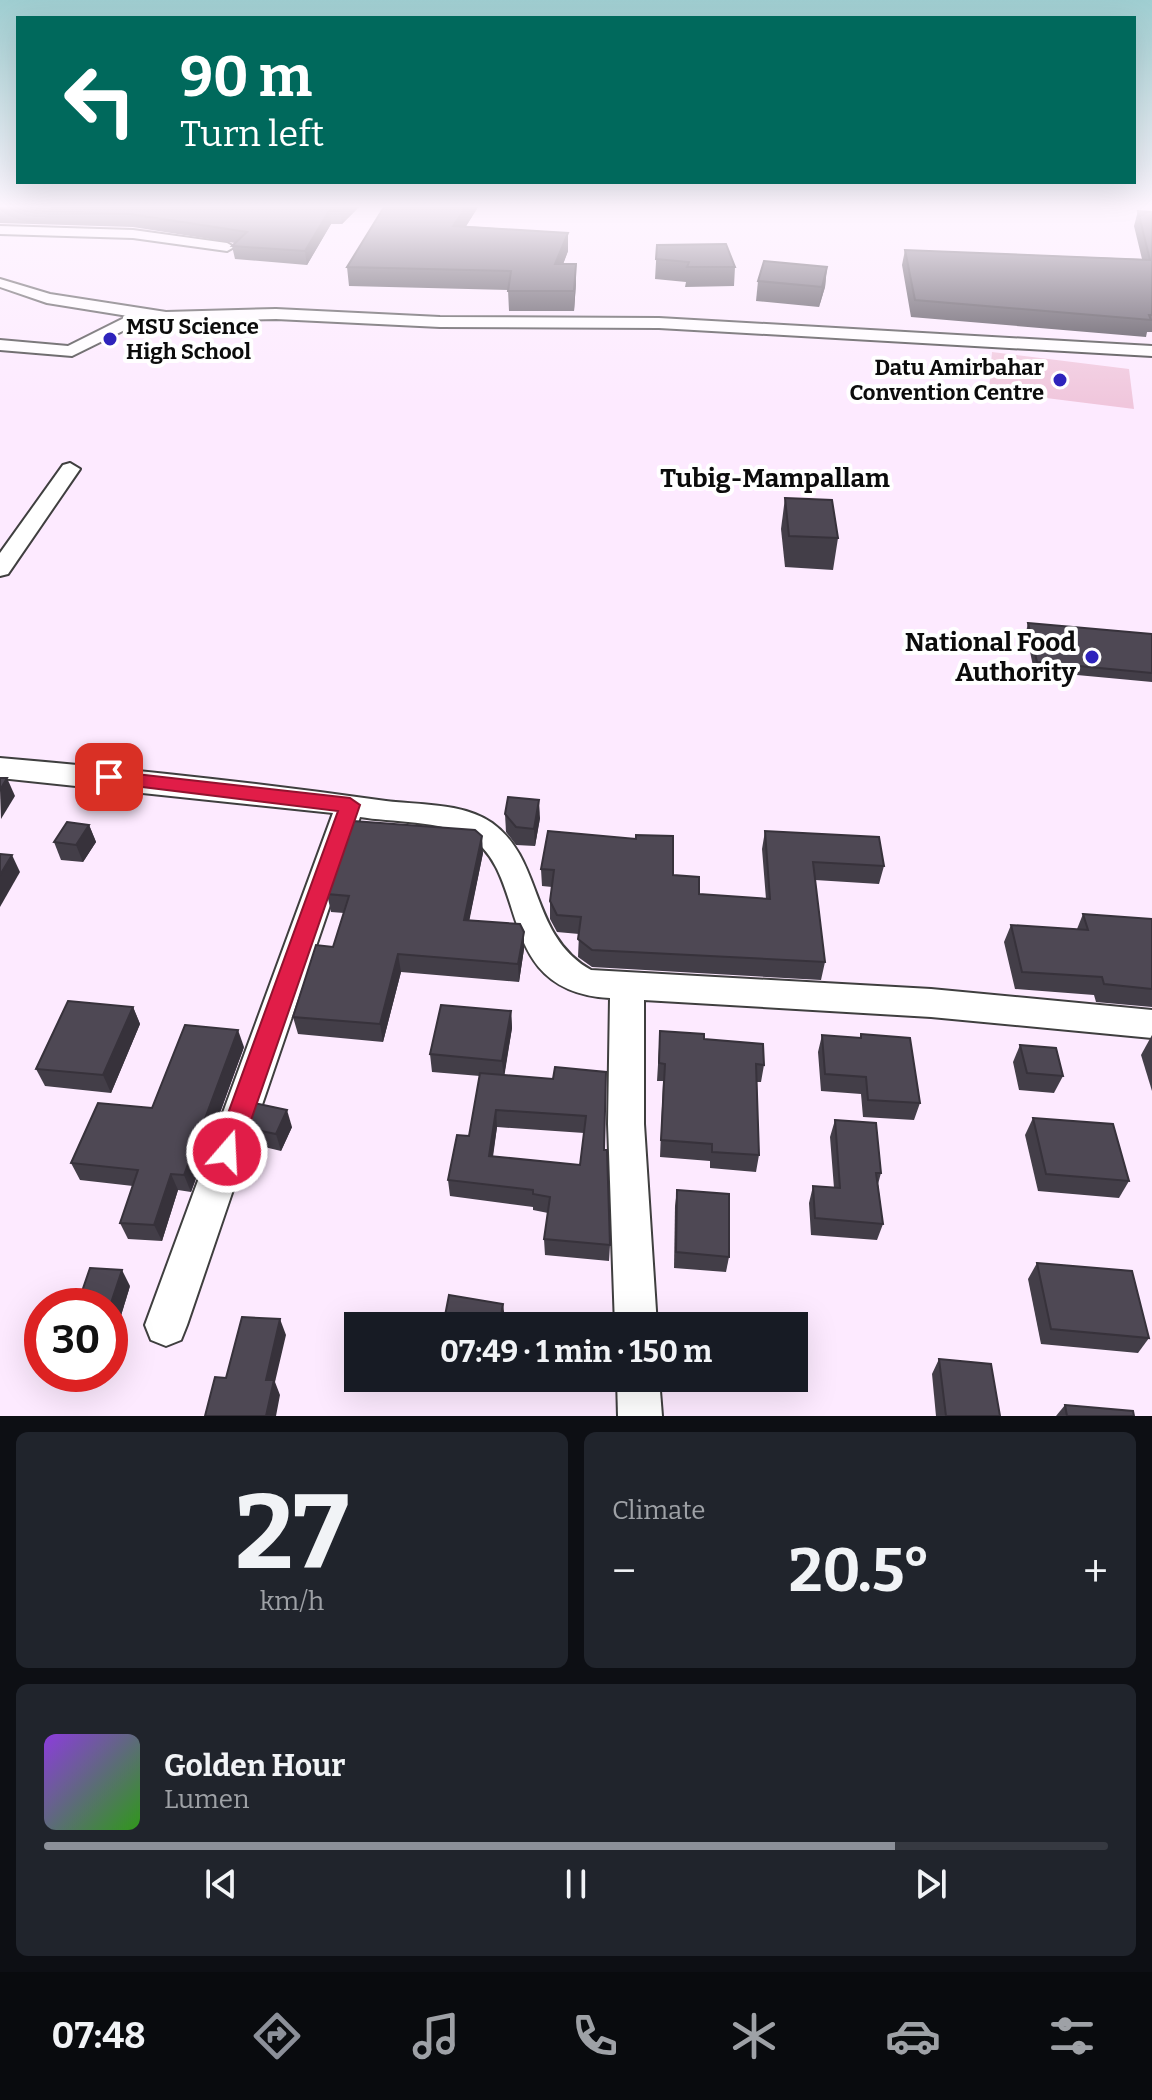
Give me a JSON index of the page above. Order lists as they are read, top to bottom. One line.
{"districts":["Tubig-Mampallam"],"places":["MSU Science High School","Datu Amirbahar Convention Centre","National Food Authority"],"page":{"turn":["90 m","Turn left"],"limit":"30","trip":"07:49 · 1 min · 150 m","tile":[["27","km/h"],"Climate"],"heat":["−","20.5°","+"],"song":["Golden Hour","Lumen"],"tabs":"07:48"}}
